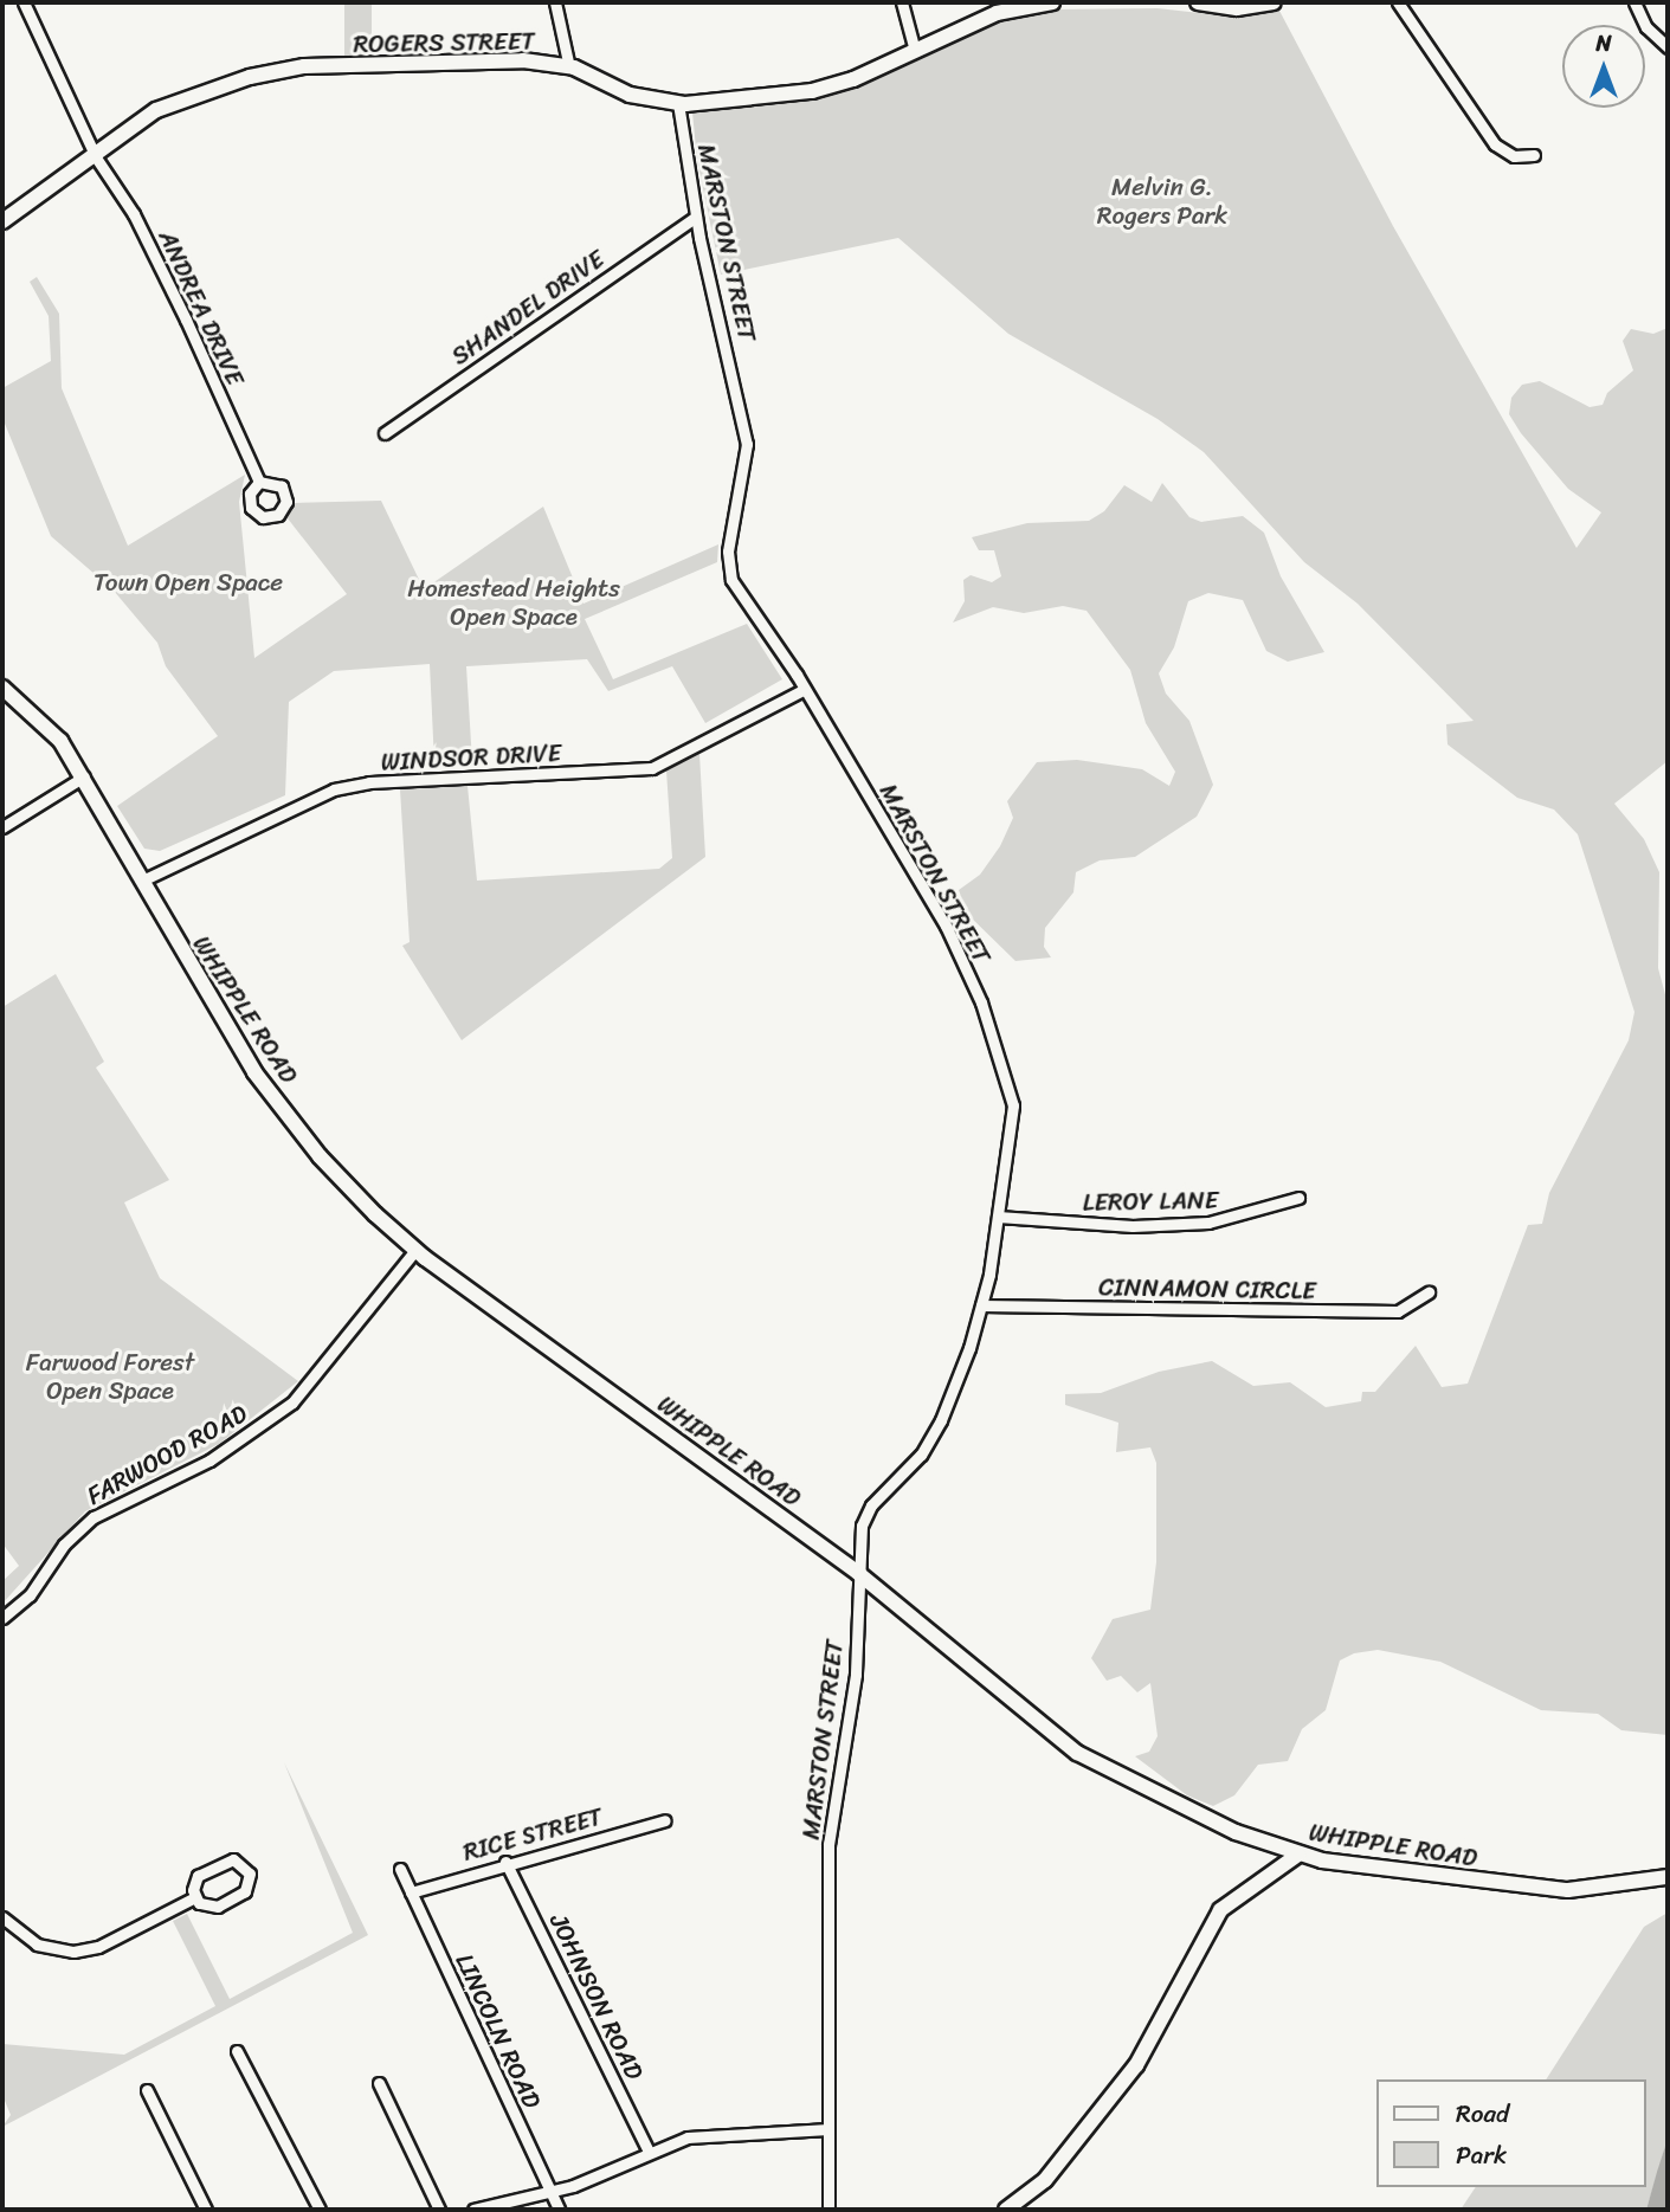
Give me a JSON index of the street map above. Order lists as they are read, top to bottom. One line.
{"streets":{"main road":["ROGERS STREET","WHIPPLE ROAD"],"street":["MARSTON STREET","ANDREA DRIVE","SHANDEL DRIVE","WINDSOR DRIVE","LEROY LANE","CINNAMON CIRCLE","FARWOOD ROAD","RICE STREET","JOHNSON ROAD","LINCOLN ROAD"]},"crossings":[["ROGERS STREET","MARSTON STREET"],["ROGERS STREET","ANDREA DRIVE"],["MARSTON STREET","SHANDEL DRIVE"],["MARSTON STREET","WINDSOR DRIVE"],["MARSTON STREET","WHIPPLE ROAD"],["MARSTON STREET","LEROY LANE"],["MARSTON STREET","CINNAMON CIRCLE"],["WINDSOR DRIVE","WHIPPLE ROAD"],["WHIPPLE ROAD","FARWOOD ROAD"],["RICE STREET","JOHNSON ROAD"],["RICE STREET","LINCOLN ROAD"]],"parks":["Melvin G. Rogers Park","Town Open Space","Homestead Heights Open Space","Farwood Forest Open Space"],"legend":["Road","Park"],"north":"top"}
